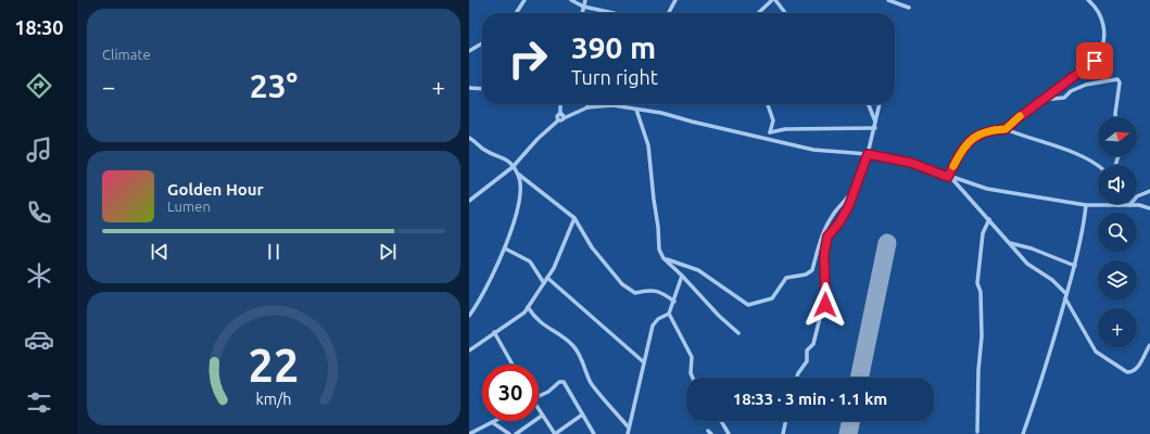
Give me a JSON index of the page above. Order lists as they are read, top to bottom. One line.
{"north":"right","page":{"tabs":"18:30","tile":"Climate","turn":["390 m","Turn right"],"heat":["−","23°","+"],"map_buttons":"+","song":["Golden Hour","Lumen"],"limit":"30","trip":"18:33 · 3 min · 1.1 km","gauge":["22","km/h"]}}
